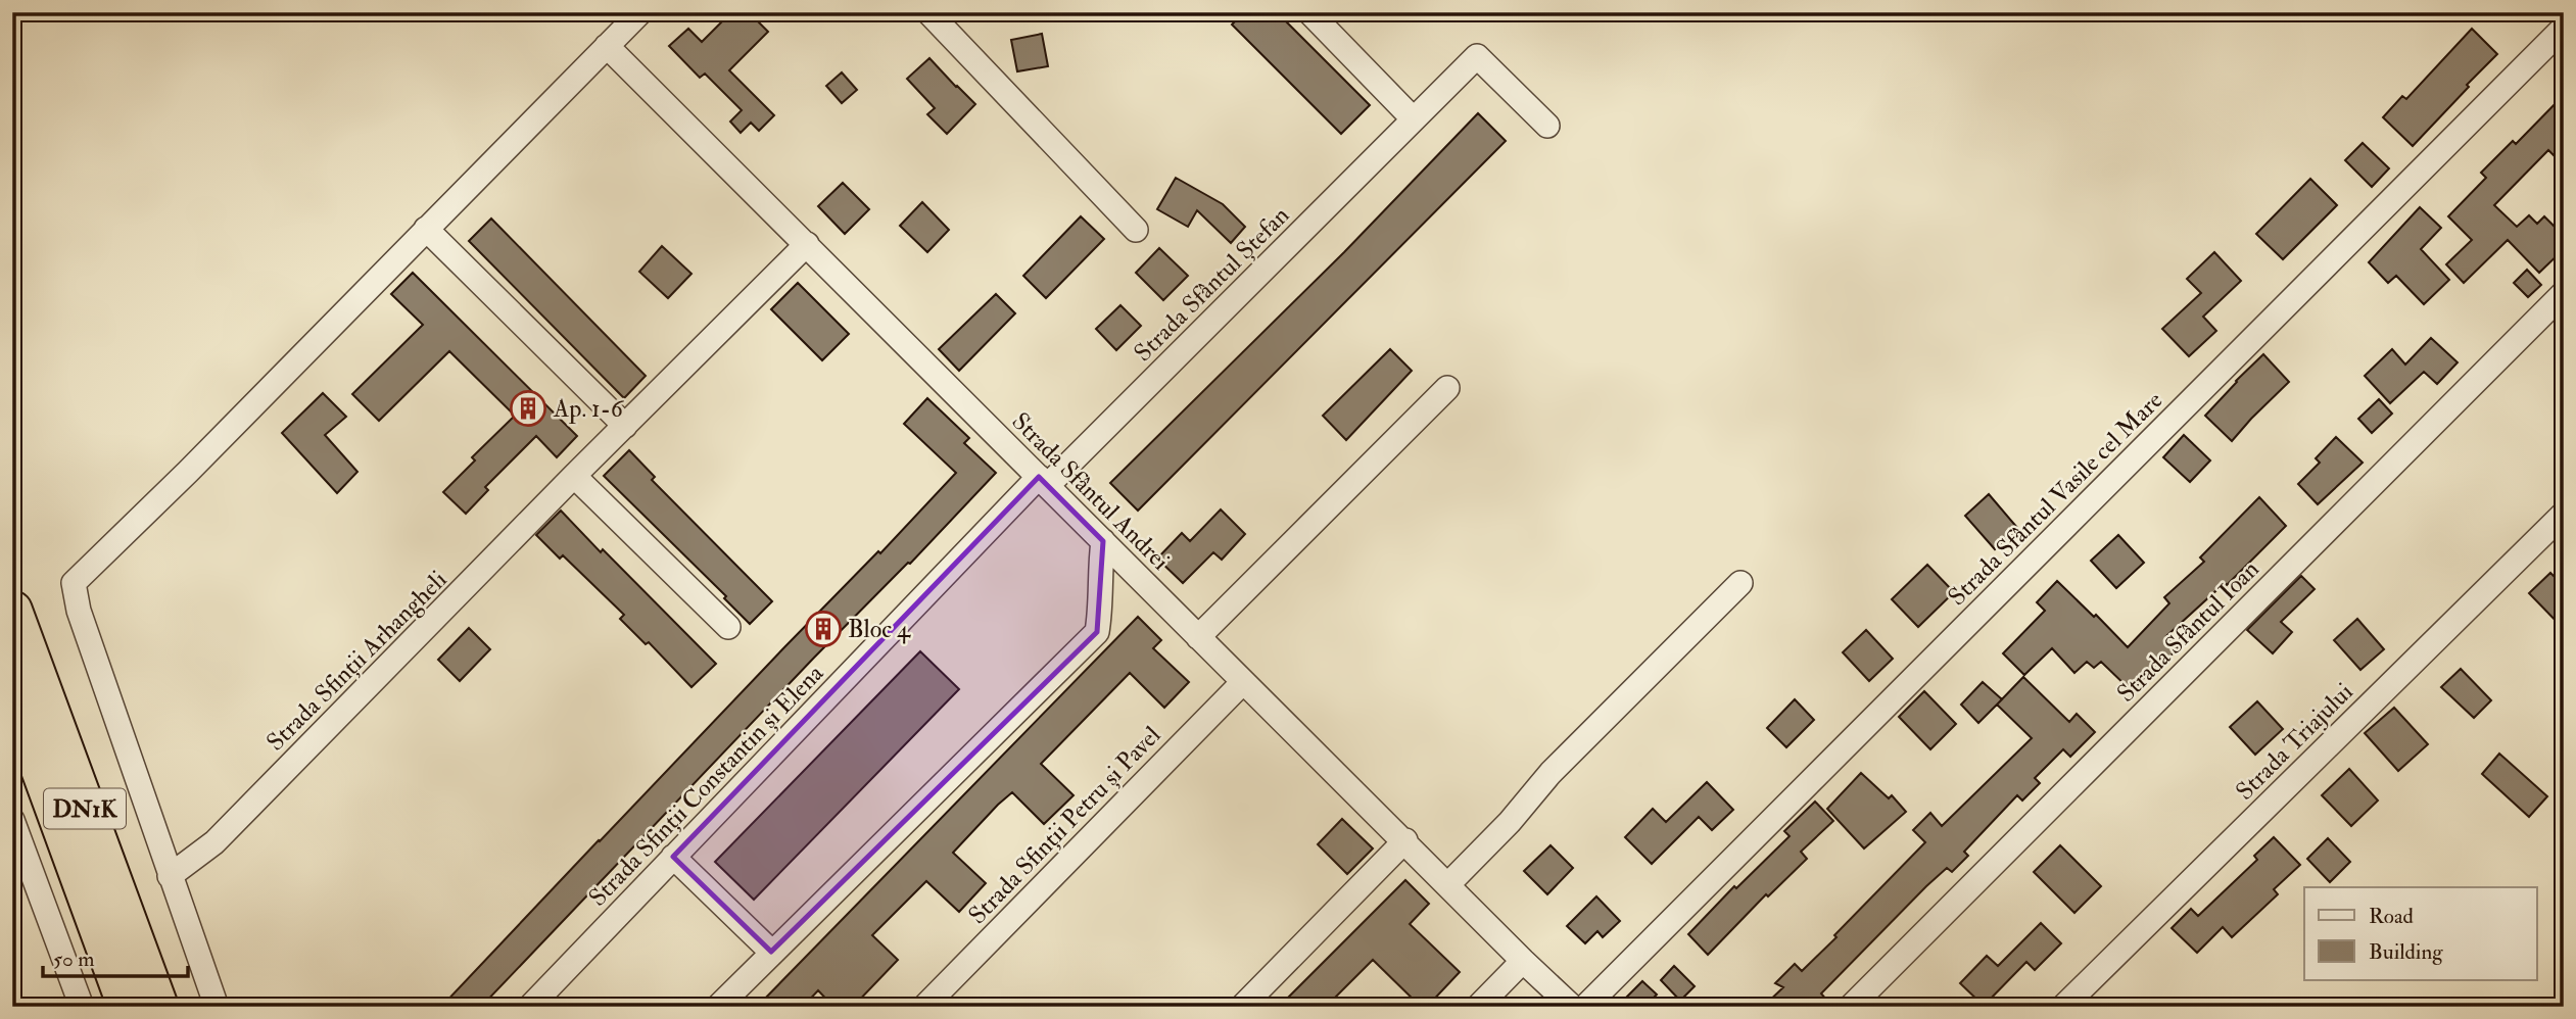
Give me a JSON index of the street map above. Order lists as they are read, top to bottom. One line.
{"streets":{"highway":["DN1K"],"street":["Strada Sfântul Ștefan","Strada Sfântul Andrei","Strada Sfântul Vasile cel Mare","Strada Sfântul Ioan","Strada Sfinții Arhangheli","Strada Triajului","Strada Sfinții Constantin și Elena","Strada Sfinții Petru și Pavel"]},"crossings":[["Strada Sfântul Ștefan","Strada Sfântul Andrei"],["Strada Sfântul Ștefan","Strada Sfinții Constantin și Elena"],["Strada Sfântul Andrei","Strada Sfinții Arhangheli"],["Strada Sfântul Andrei","Strada Sfinții Constantin și Elena"],["Strada Sfântul Andrei","Strada Sfinții Petru și Pavel"]],"places":{"building":["Ap. 1-6","Bloc 4"]},"legend":["Road","Building"],"scale_bar":"50 m"}
